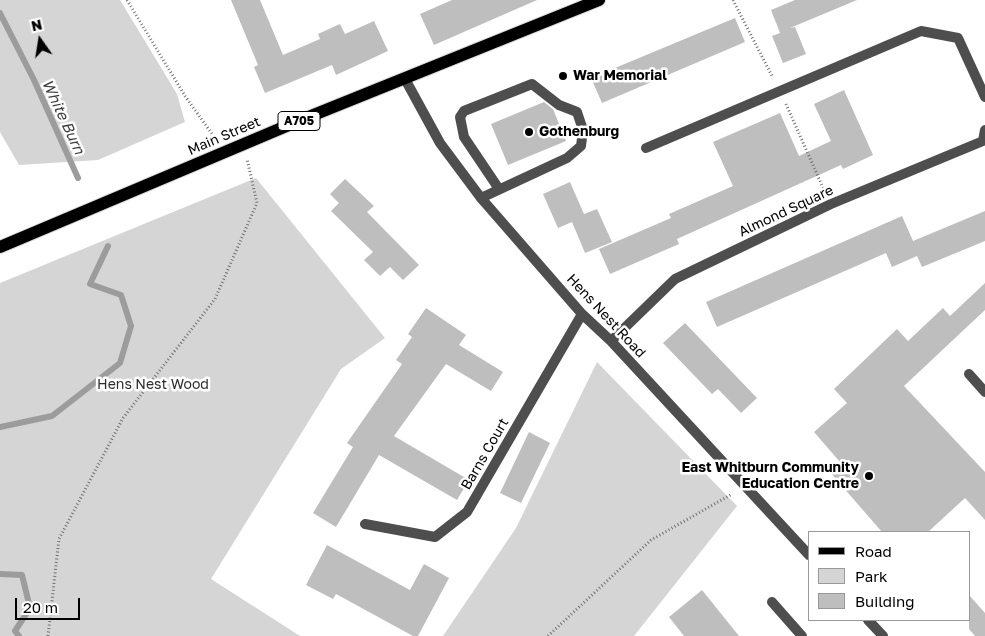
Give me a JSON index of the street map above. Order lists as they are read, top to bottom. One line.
{"streets":{"main road":["A705","Main Street"],"street":["Almond Square","Hens Nest Road","Barns Court"]},"crossings":[["Main Street","Hens Nest Road"],["Almond Square","Hens Nest Road"],["Hens Nest Road","Barns Court"]],"water":["White Burn"],"parks":["Hens Nest Wood"],"places":["War Memorial","Gothenburg","East Whitburn Community Education Centre"],"legend":["Road","Park","Building"],"scale_bar":"20 m","north":"top"}
